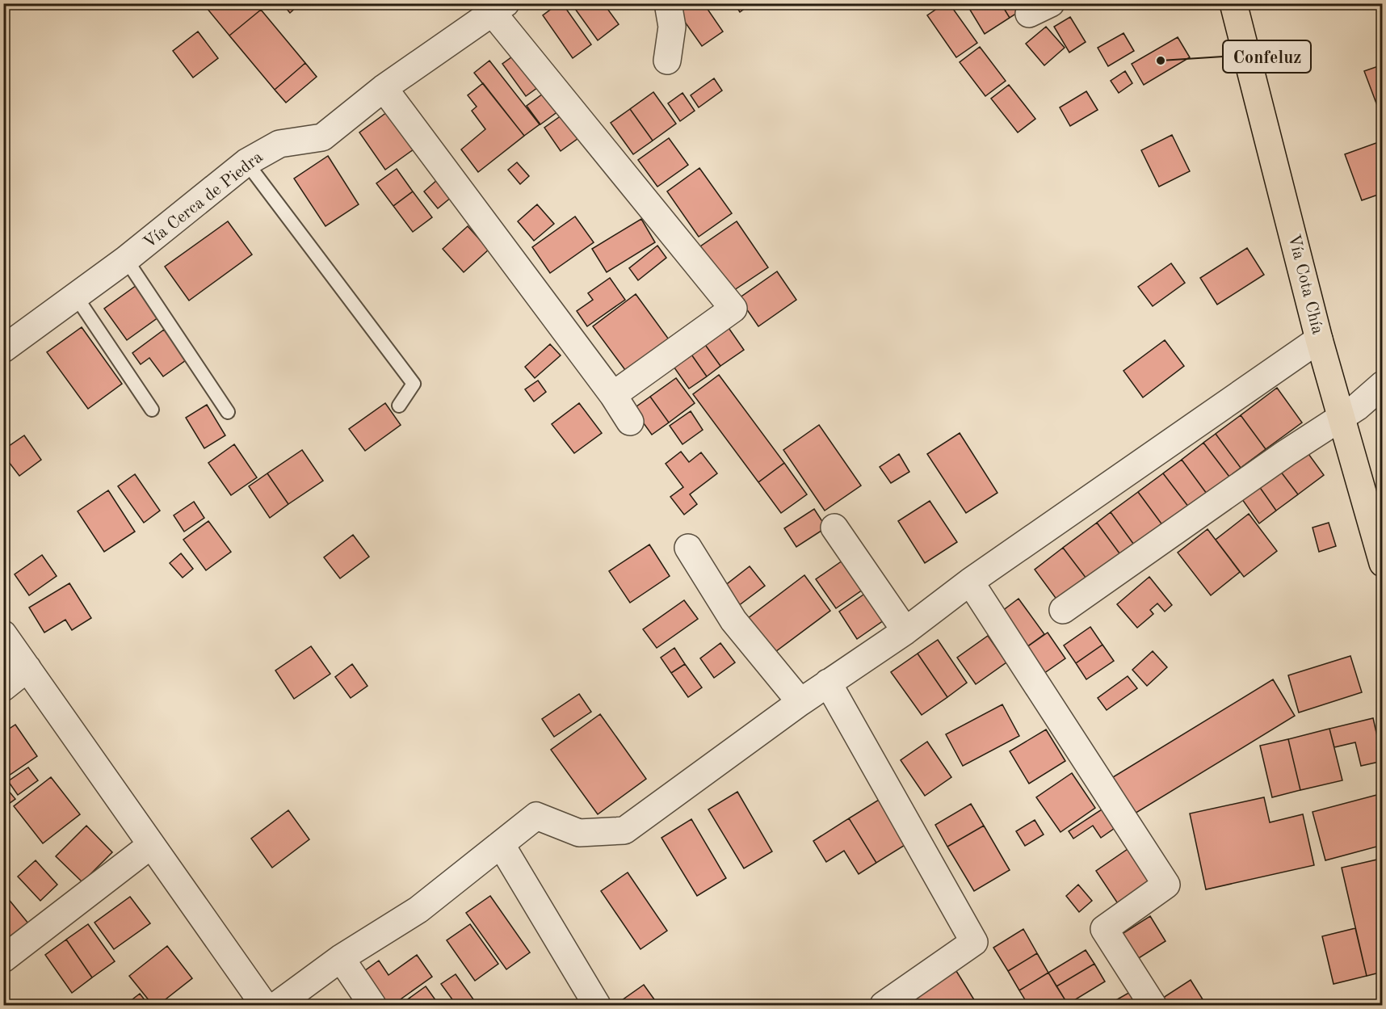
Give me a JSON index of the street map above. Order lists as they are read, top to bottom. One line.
{"streets":{"main road":["Vía Cota Chía"],"street":["Vía Cerca de Piedra"]},"places":["Confeluz"]}
